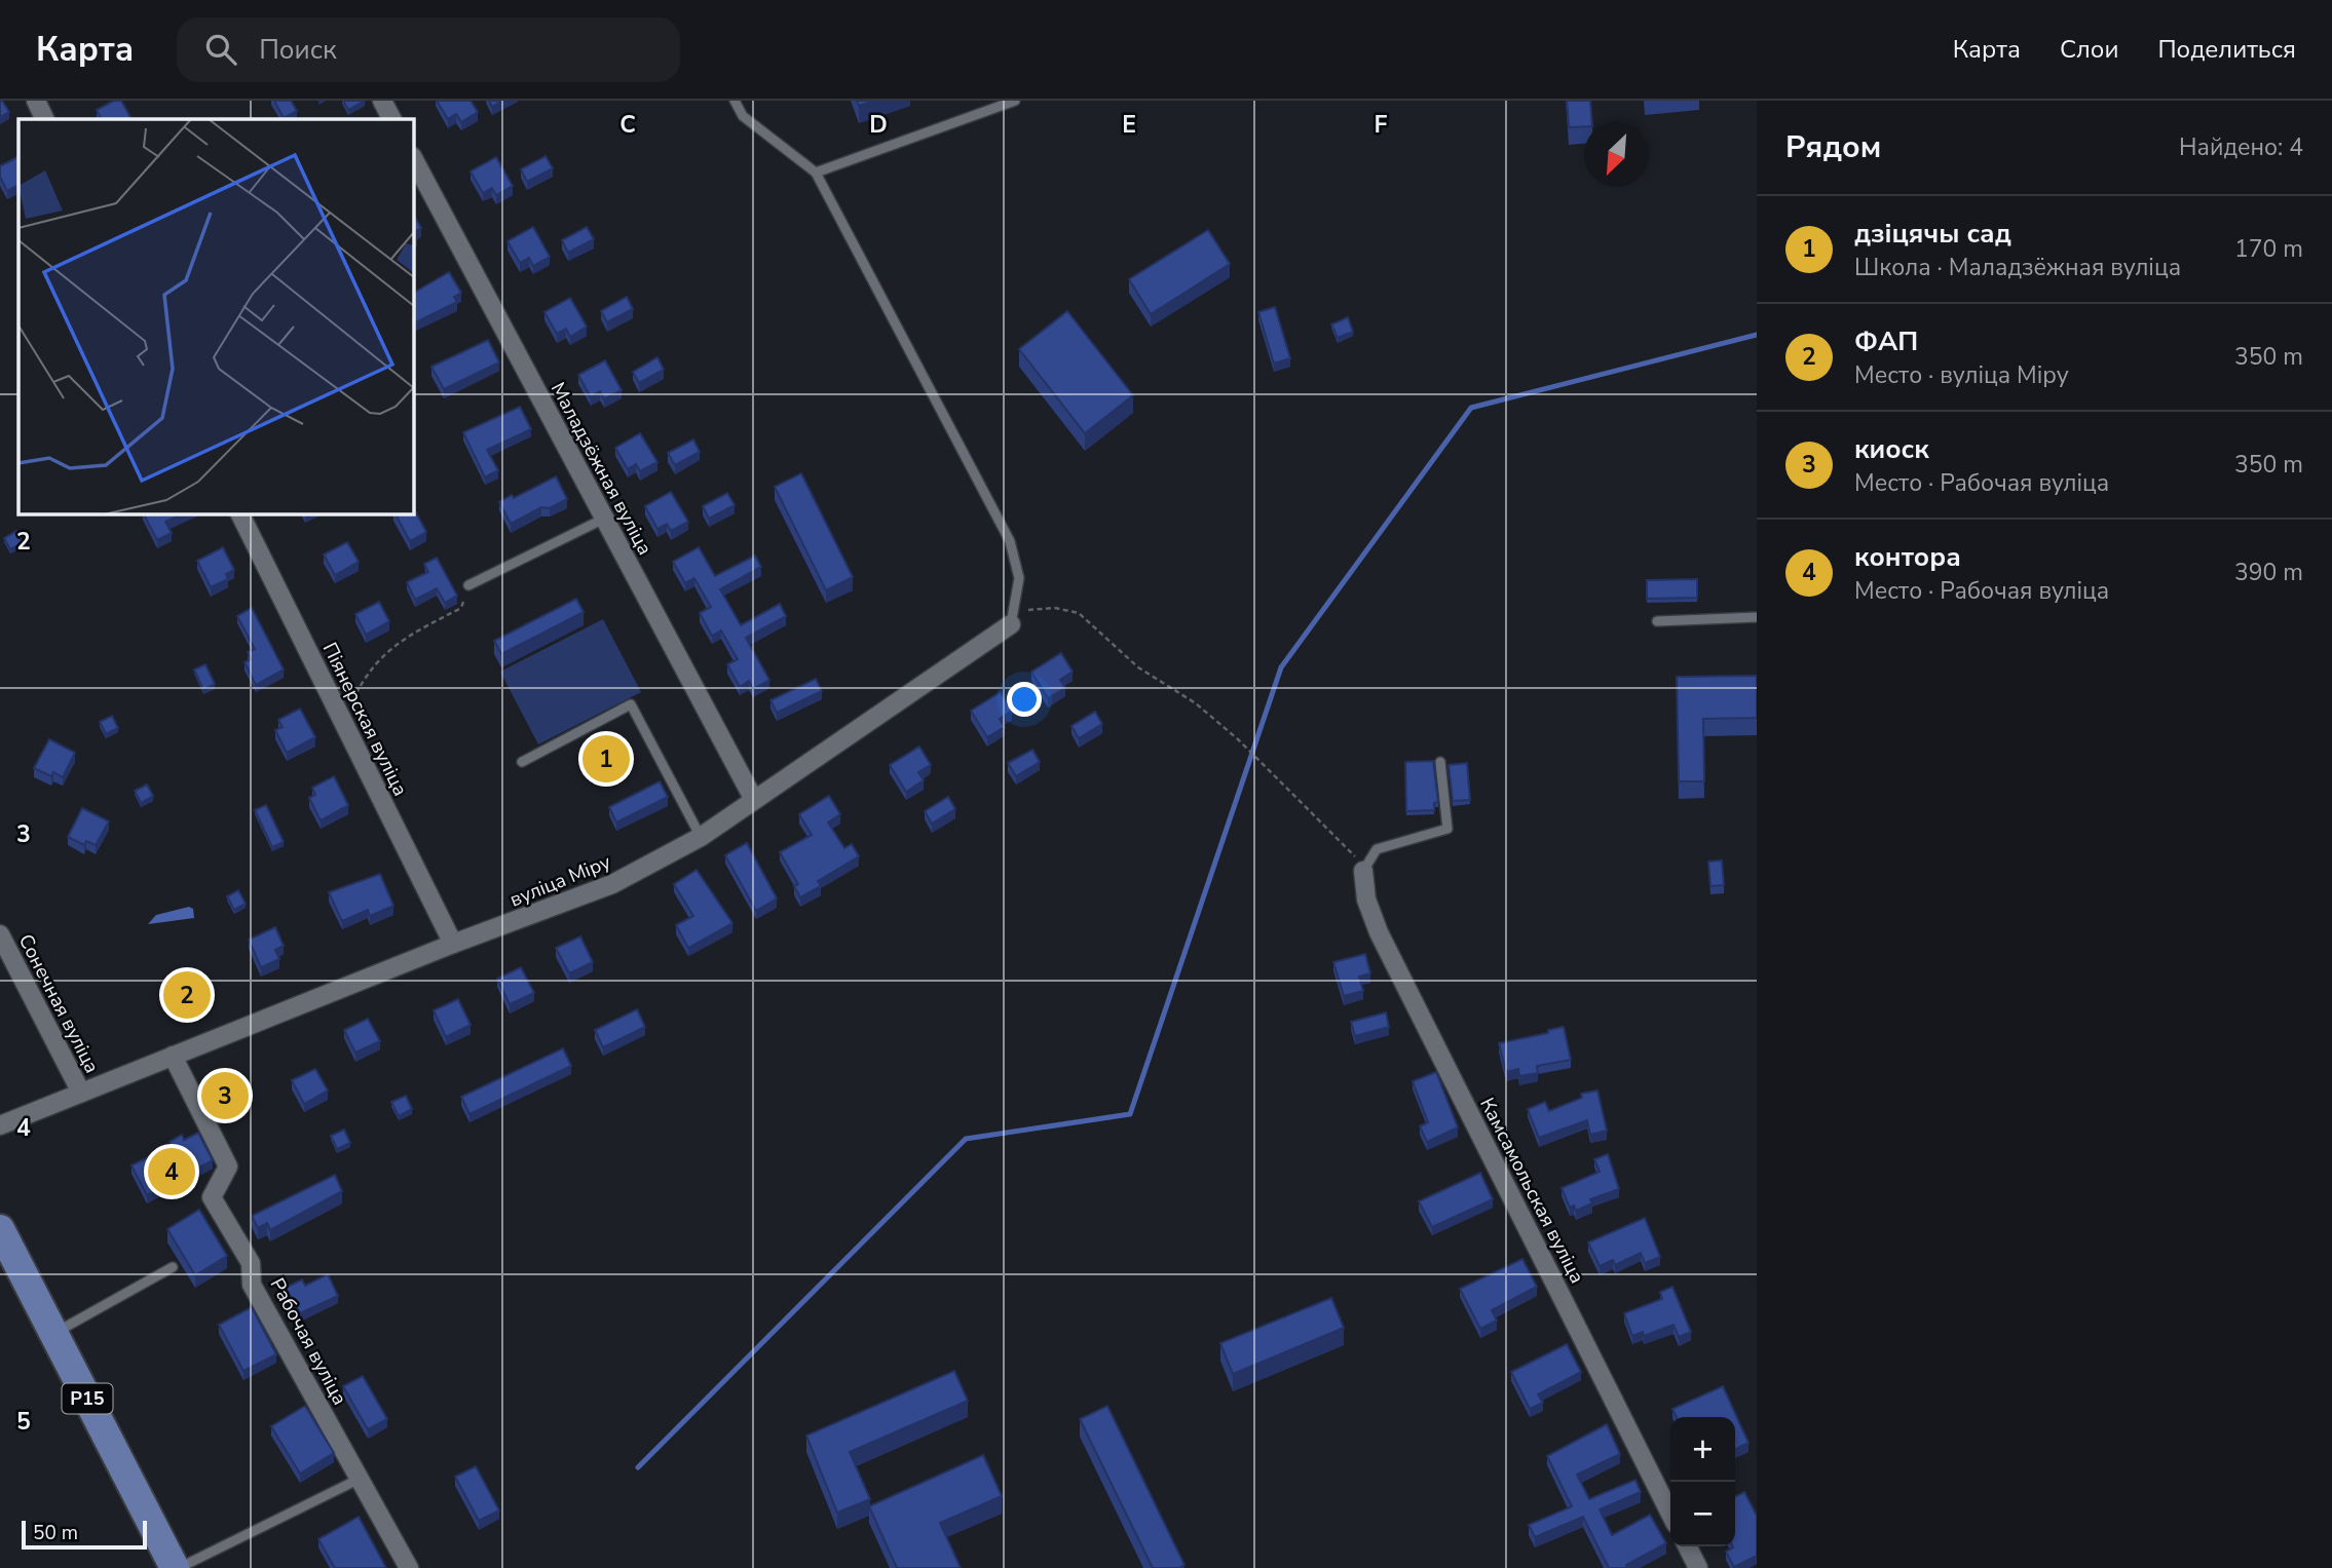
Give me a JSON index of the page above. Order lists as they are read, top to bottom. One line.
{"streets":{"main road":["Р15"],"street":["Маладзёжная вуліца","Піянерская вуліца","вуліца Міру","Сонечная вуліца","Камсамольская вуліца","Рабочая вуліца"]},"crossings":[["Маладзёжная вуліца","вуліца Міру"],["Піянерская вуліца","вуліца Міру"],["вуліца Міру","Сонечная вуліца"],["вуліца Міру","Рабочая вуліца"]],"scale_bar":"50 m","north":"bottom left","page":{"header":"Карта","search":"Поиск","nav":["Карта","Слои","Поделиться"],"heading":["Рядом","Найдено: 4"],"list":[{"mark":"1","name":"дзіцячы сад","note":"Школа · Маладзёжная вуліца","value":"170 m"},{"mark":"2","name":"ФАП","note":"Место · вуліца Міру","value":"350 m"},{"mark":"3","name":"киоск","note":"Место · Рабочая вуліца","value":"350 m"},{"mark":"4","name":"контора","note":"Место · Рабочая вуліца","value":"390 m"}],"pins":["1","2","3","4"],"map_buttons":["+","−"],"scale":"50 m"},"grid":{"columns":["C","D","E","F"],"rows":["2","3","4","5"]}}
